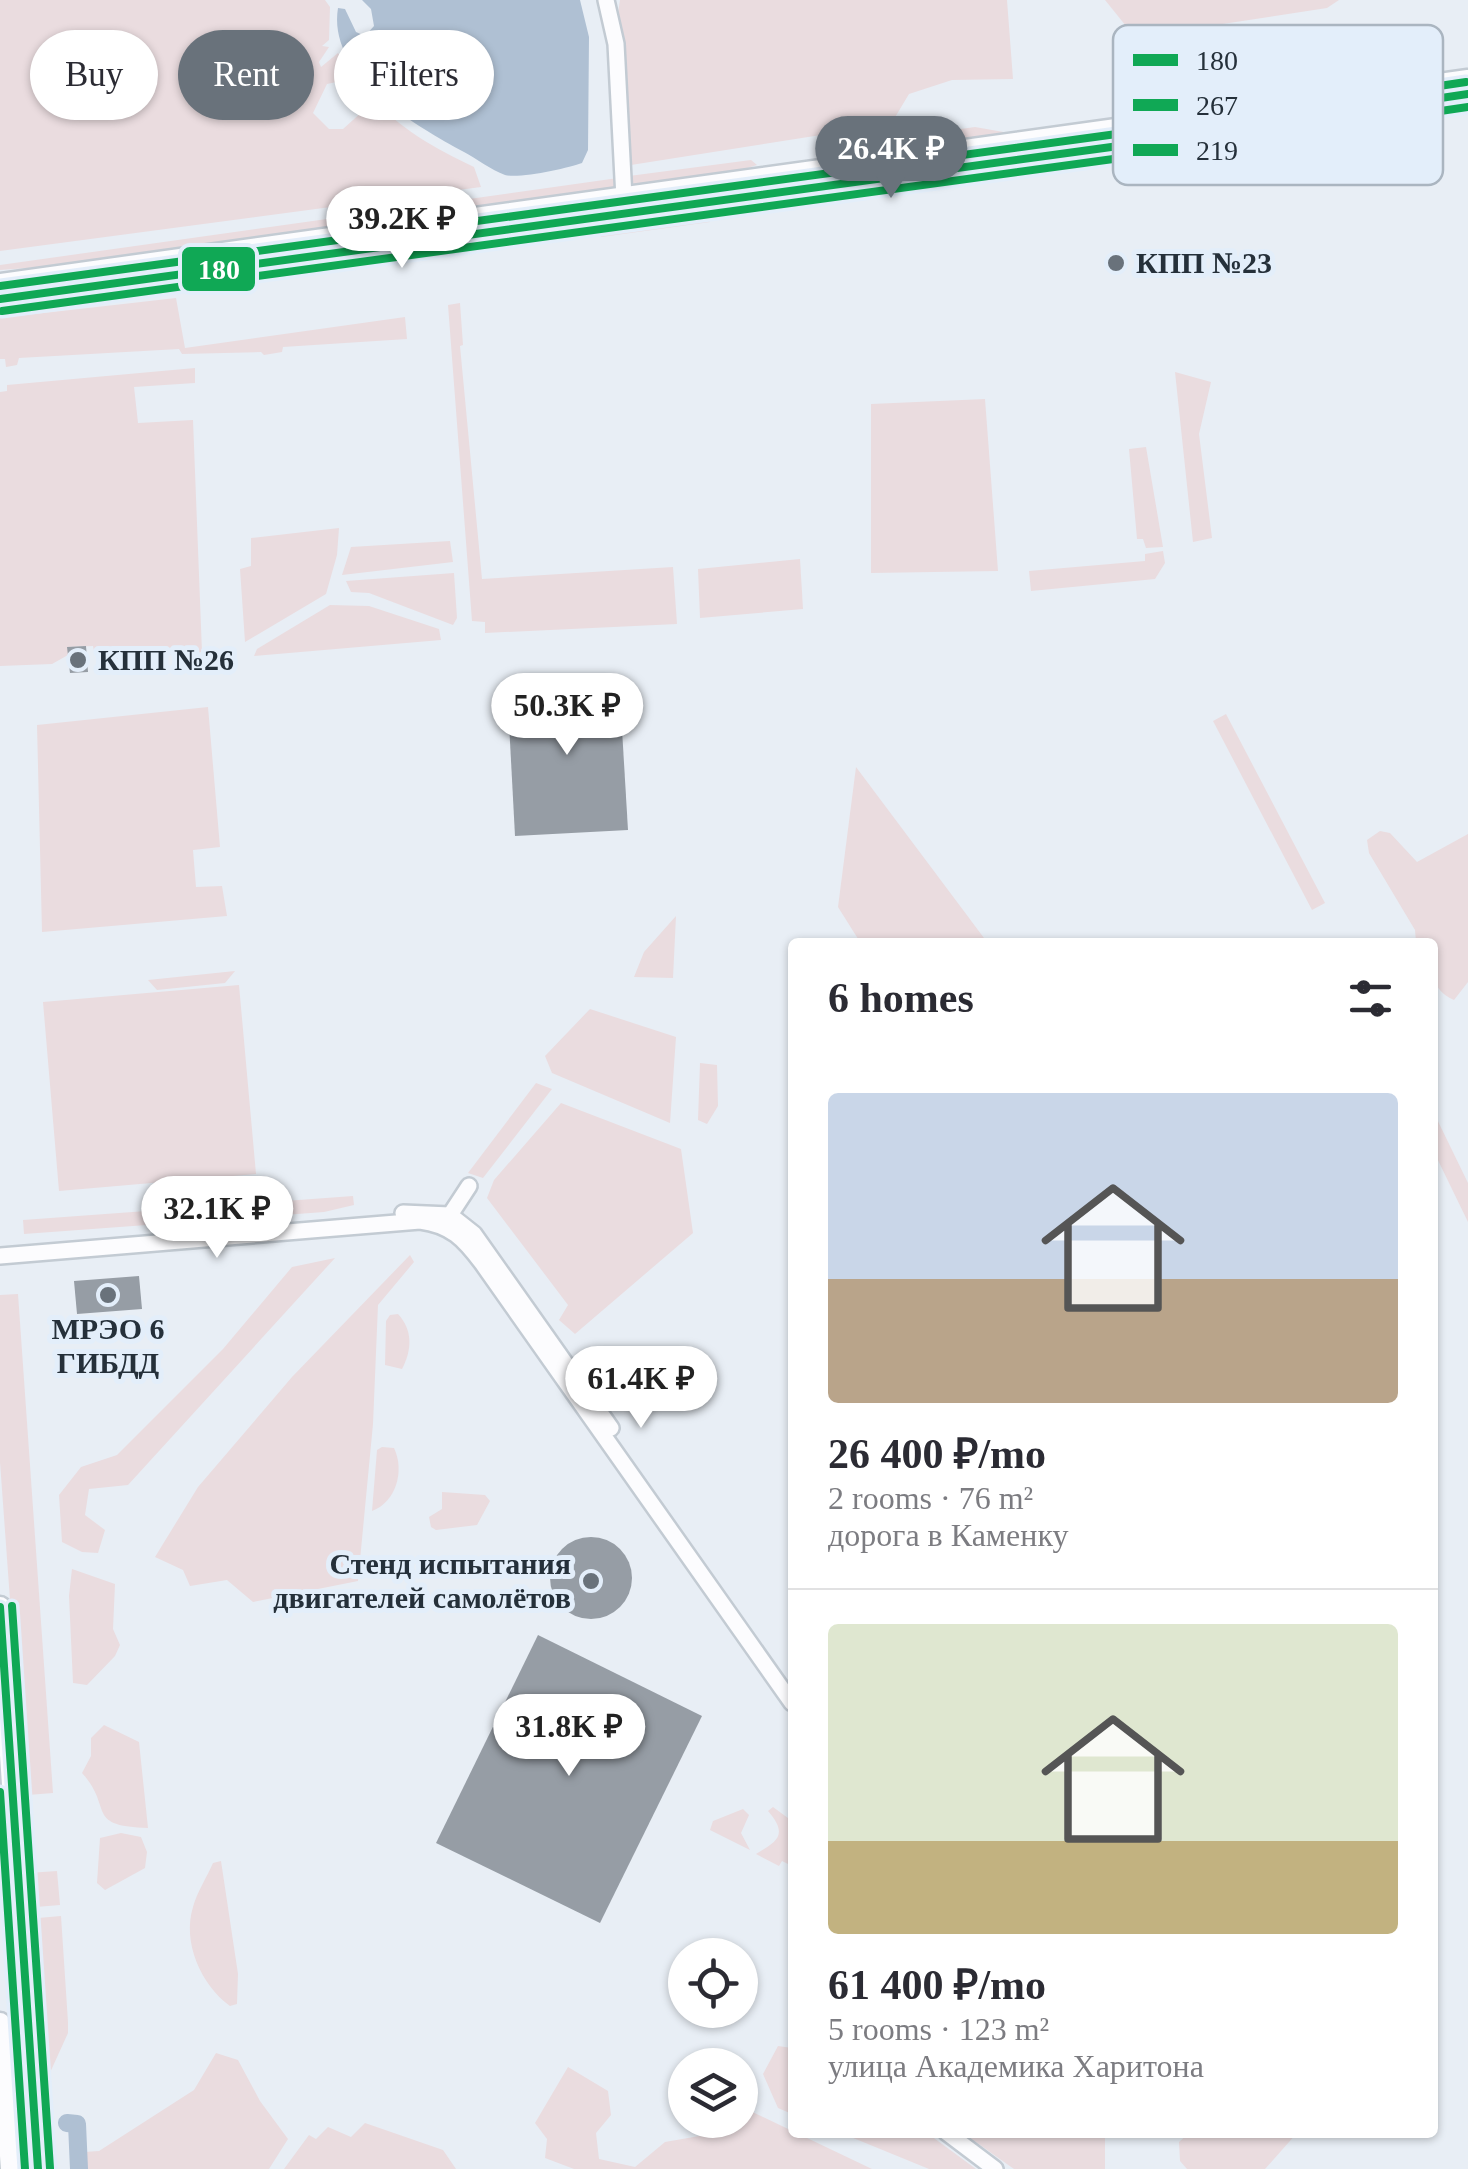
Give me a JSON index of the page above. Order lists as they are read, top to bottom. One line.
{"places":["КПП №23","КПП №26","МРЭО 6 ГИБДД","Стенд испытания двигателей самолётов"],"lines":["transit line 219","transit line 180","transit line 267"],"legend":["180","267","219"],"page":{"chip":["Buy","Rent","Filters"],"price":["26.4K ₽","39.2K ₽","50.3K ₽","32.1K ₽","61.4K ₽","31.8K ₽"],"heading":"6 homes","list":[{"name":"26 400 ₽/mo","note":"2 rooms · 76 m² · дорога в Каменку"},{"name":"61 400 ₽/mo","note":"5 rooms · 123 m² · улица Академика Харитона"}]}}
